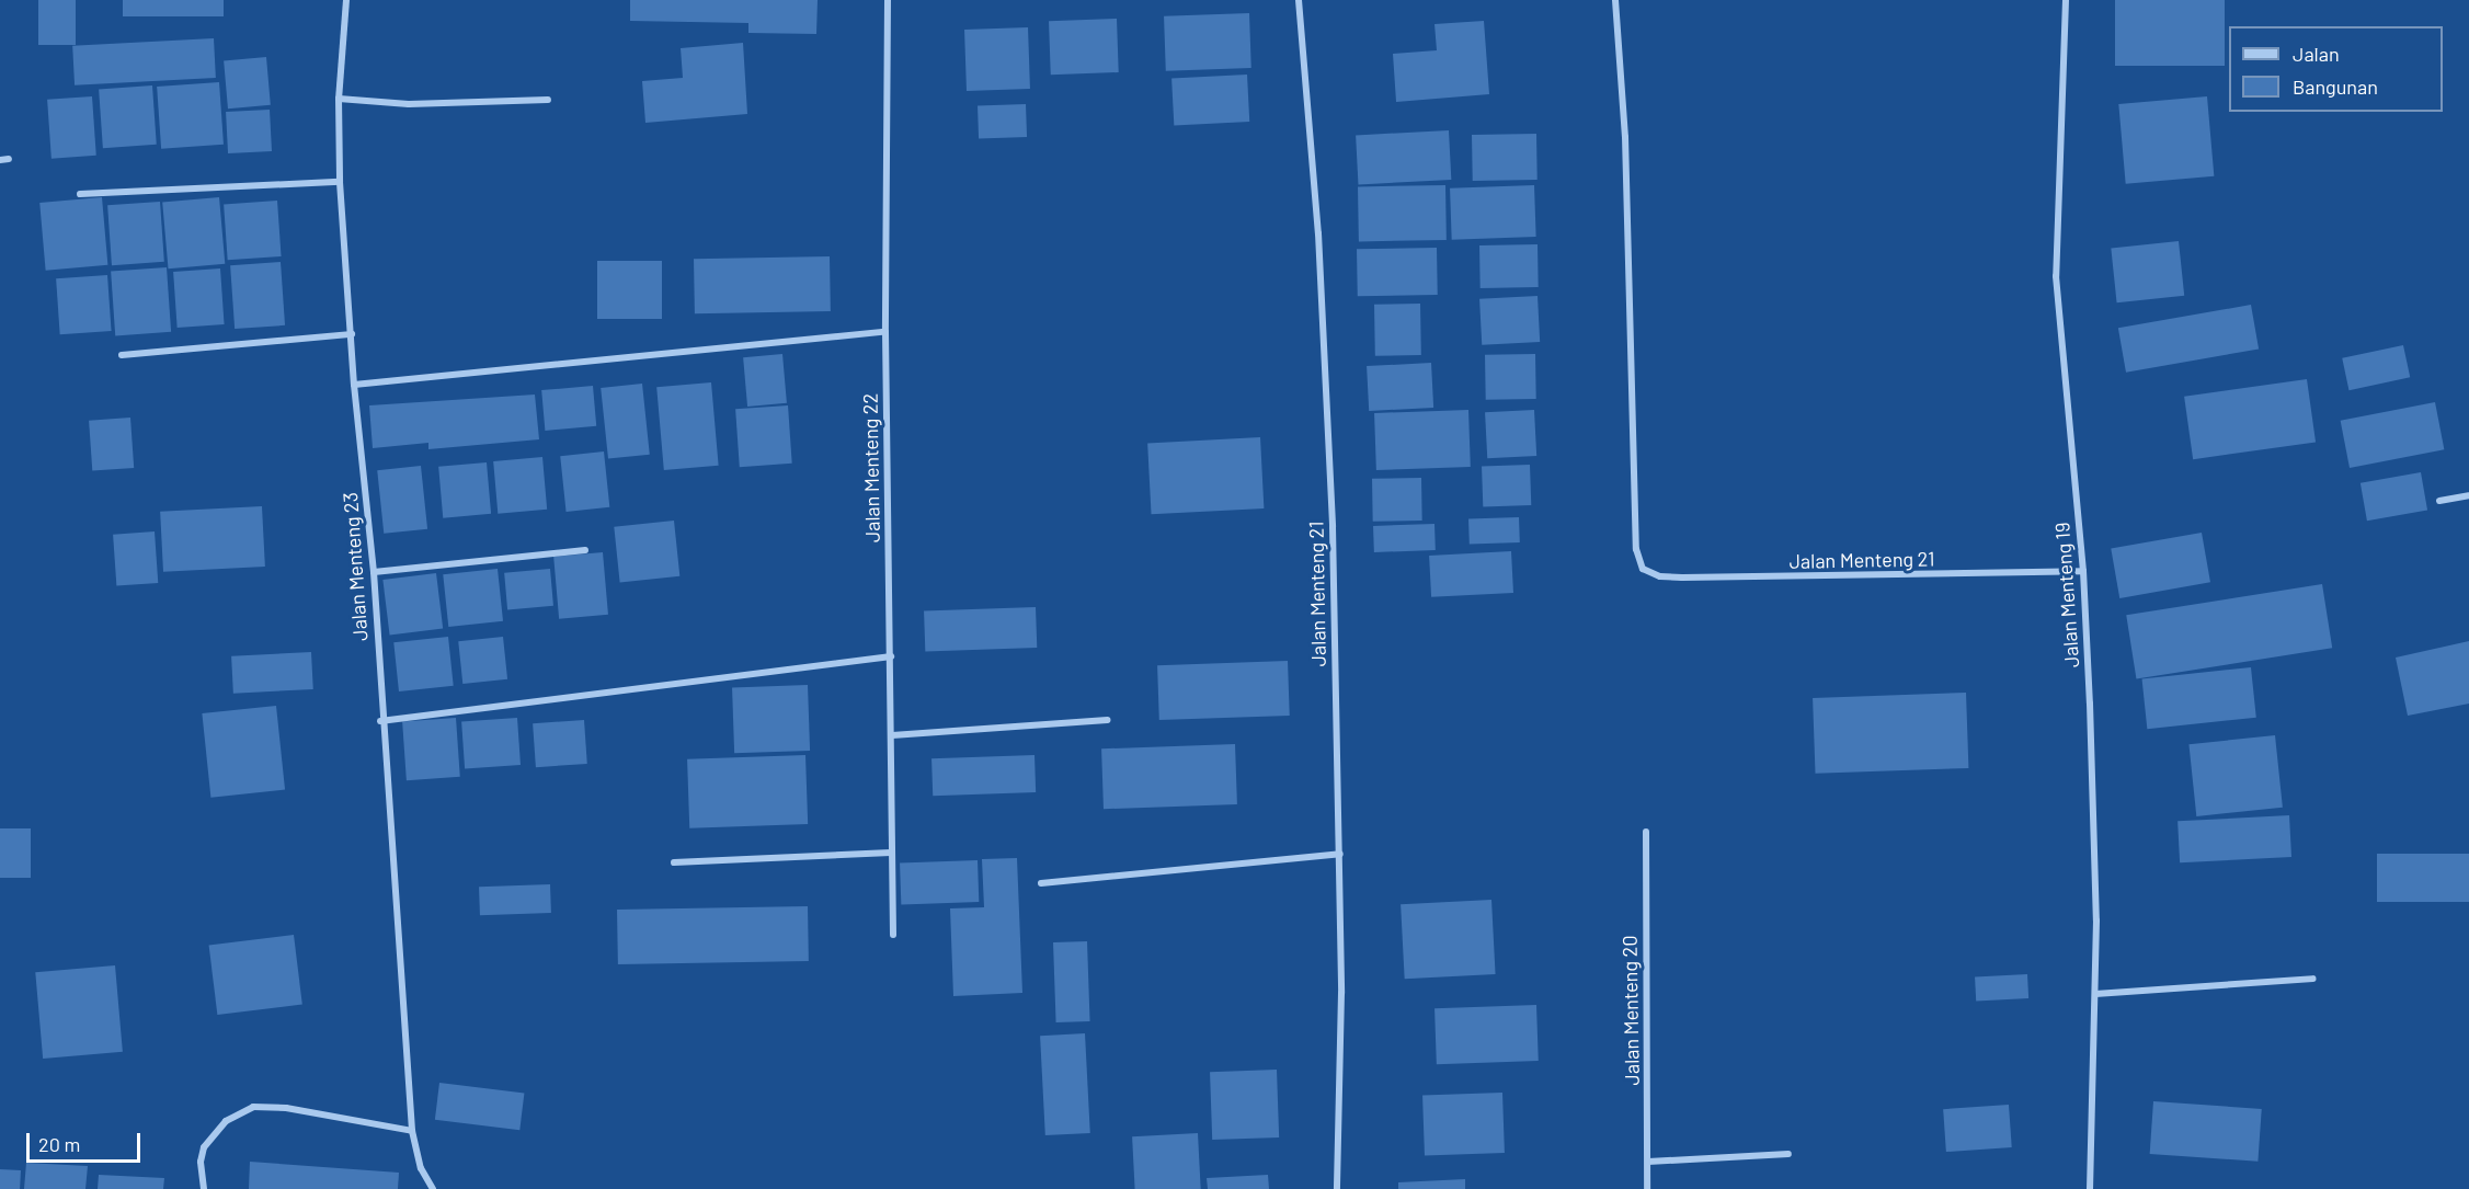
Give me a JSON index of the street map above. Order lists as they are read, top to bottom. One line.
{"streets":{"street":["Jalan Menteng 22","Jalan Menteng 21","Jalan Menteng 23","Jalan Menteng 19","Jalan Menteng 20"]},"crossings":[["Jalan Menteng 21","Jalan Menteng 19"]],"legend":["Jalan","Bangunan"],"scale_bar":"20 m"}
